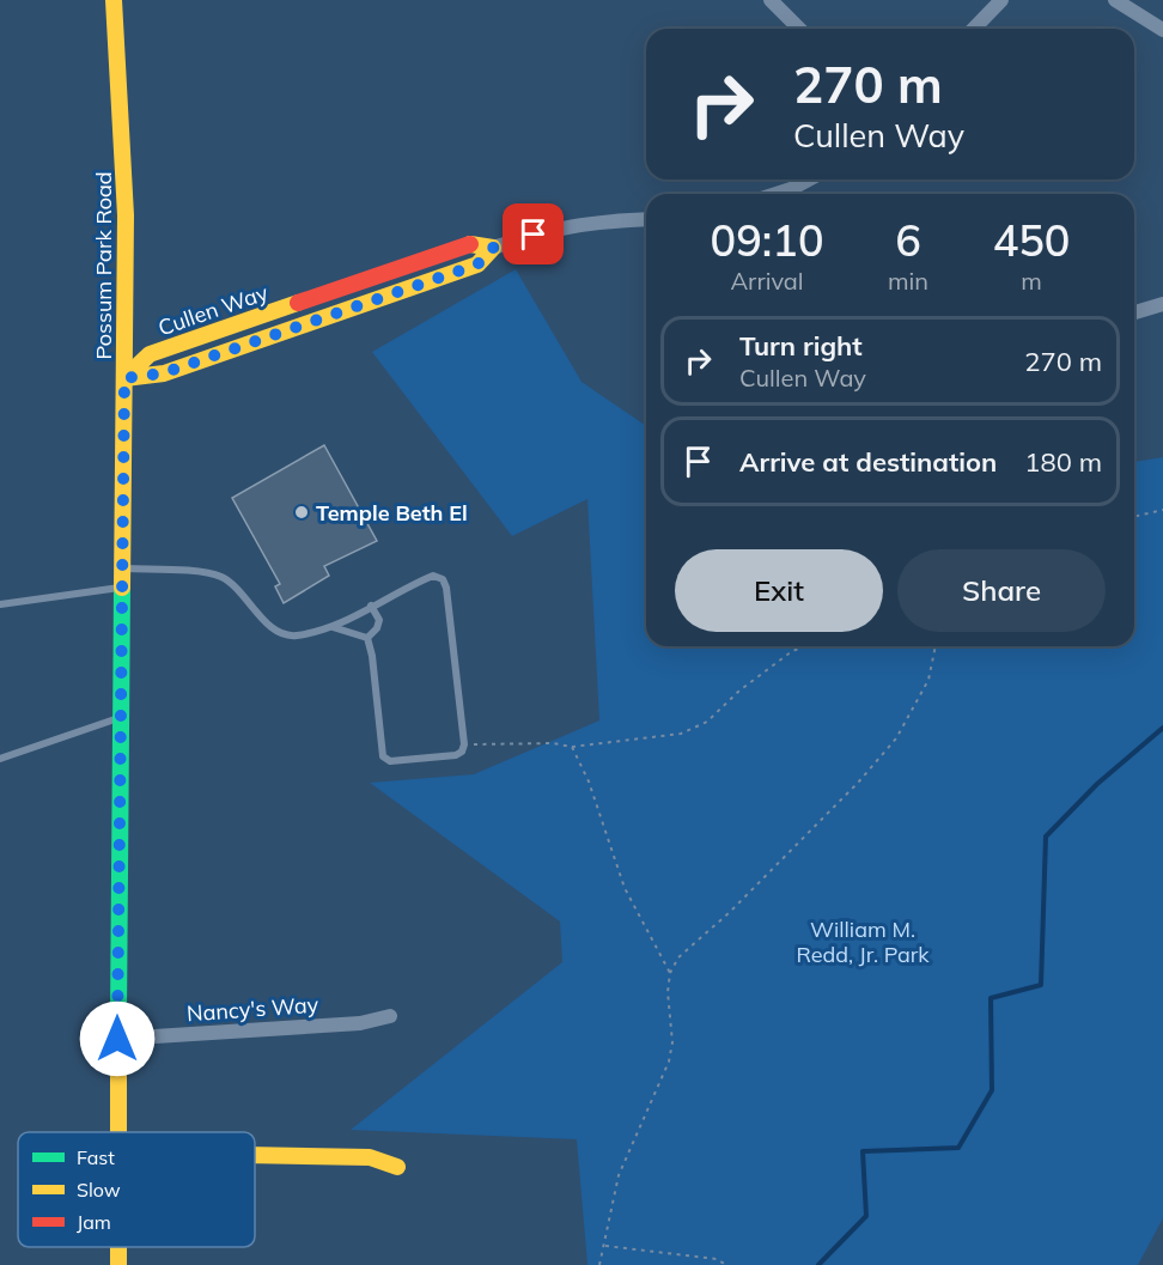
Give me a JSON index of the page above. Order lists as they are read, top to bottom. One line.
{"streets":{"main road":["Possum Park Road","Cullen Way"],"street":["Nancy's Way"]},"crossings":[["Possum Park Road","Cullen Way"],["Possum Park Road","Nancy's Way"]],"parks":["William M. Redd, Jr. Park"],"places":["Temple Beth El"],"legend":["Fast","Slow","Jam"],"page":{"turn":["270 m","Cullen Way"],"eta":["09:10","Arrival","6","min","450","m"],"list":[{"name":"Turn right","note":"Cullen Way","value":"270 m"},{"name":"Arrive at destination","value":"180 m"}],"buttons":["Exit","Share"]}}
